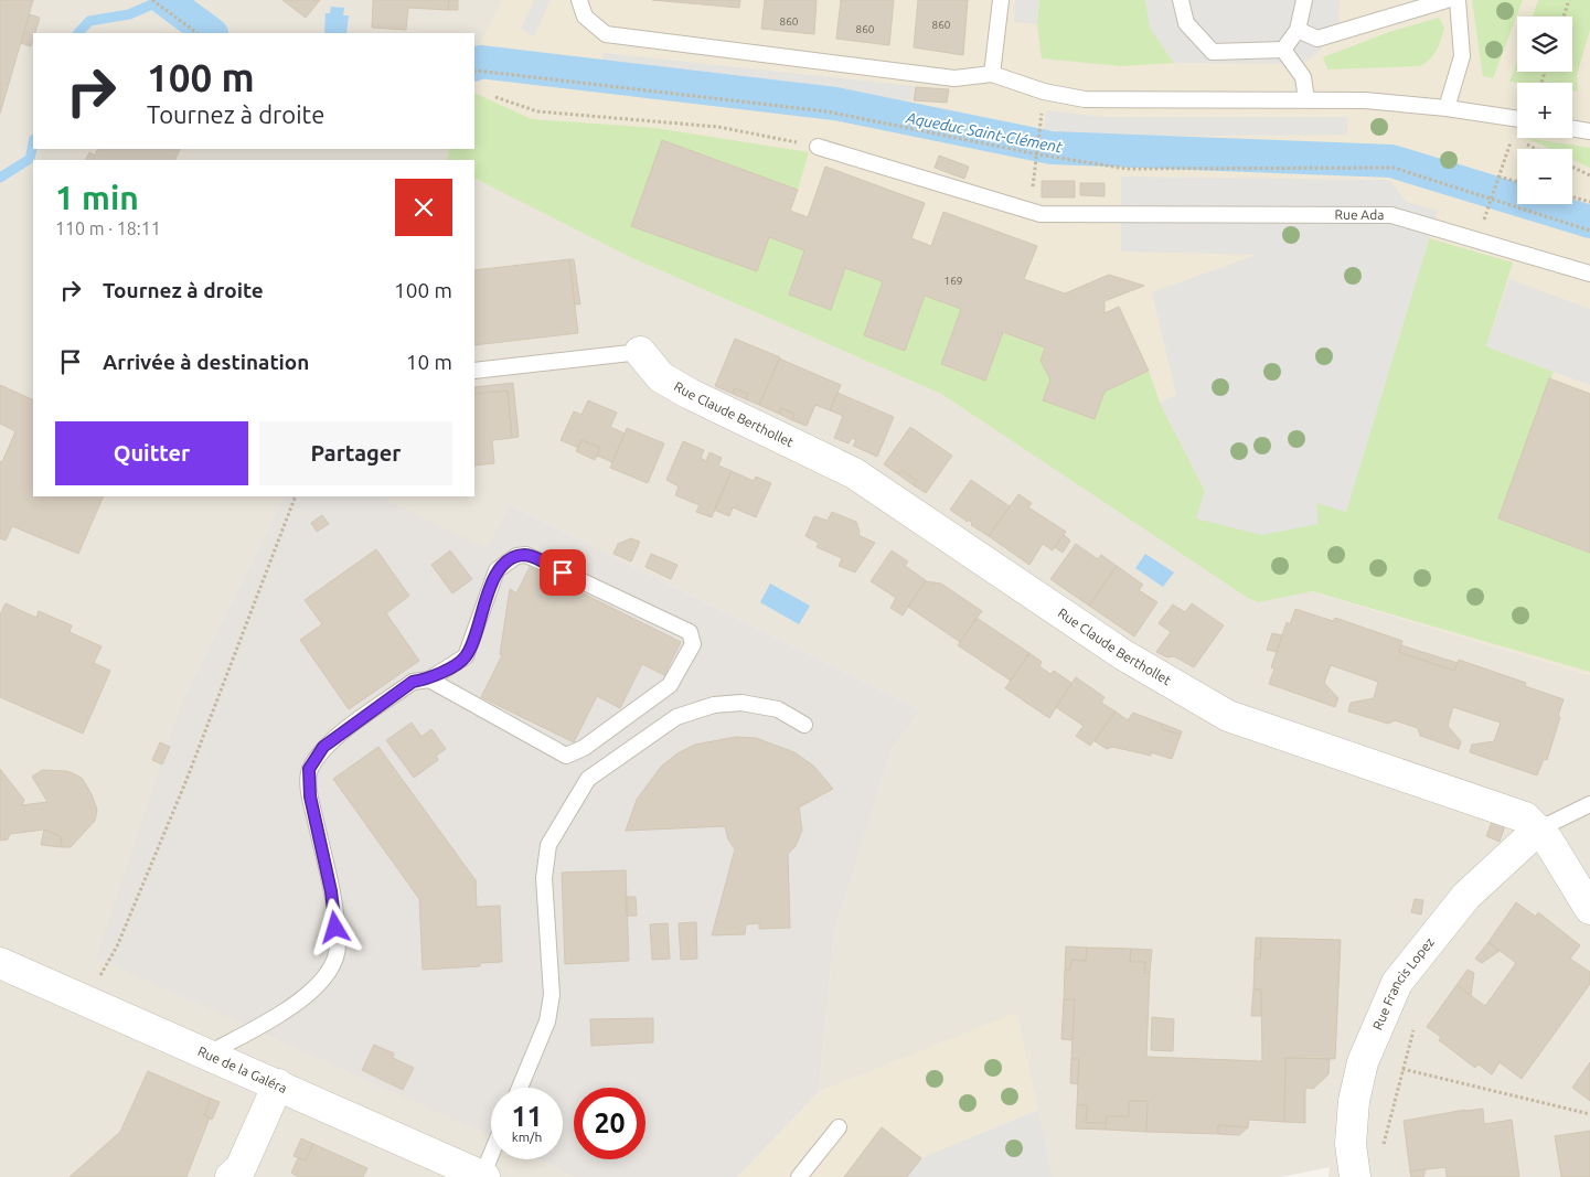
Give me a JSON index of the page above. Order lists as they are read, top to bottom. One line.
{"streets":{"street":["Rue Claude Berthollet","Rue Francis Lopez","Rue de la Galéra"],"lane":["Rue Ada"]},"crossings":[["Rue Claude Berthollet","Rue Francis Lopez"]],"water":["Aqueduc Saint-Clément"],"house_numbers":["860","860","860","169"],"page":{"map_buttons":["+","−"],"turn":["100 m","Tournez à droite"],"heading":["1 min","110 m · 18:11"],"list":[{"name":"Tournez à droite","value":"100 m"},{"name":"Arrivée à destination","value":"10 m"}],"buttons":["Quitter","Partager"],"speed":"11 km/h","limit":"20"}}
